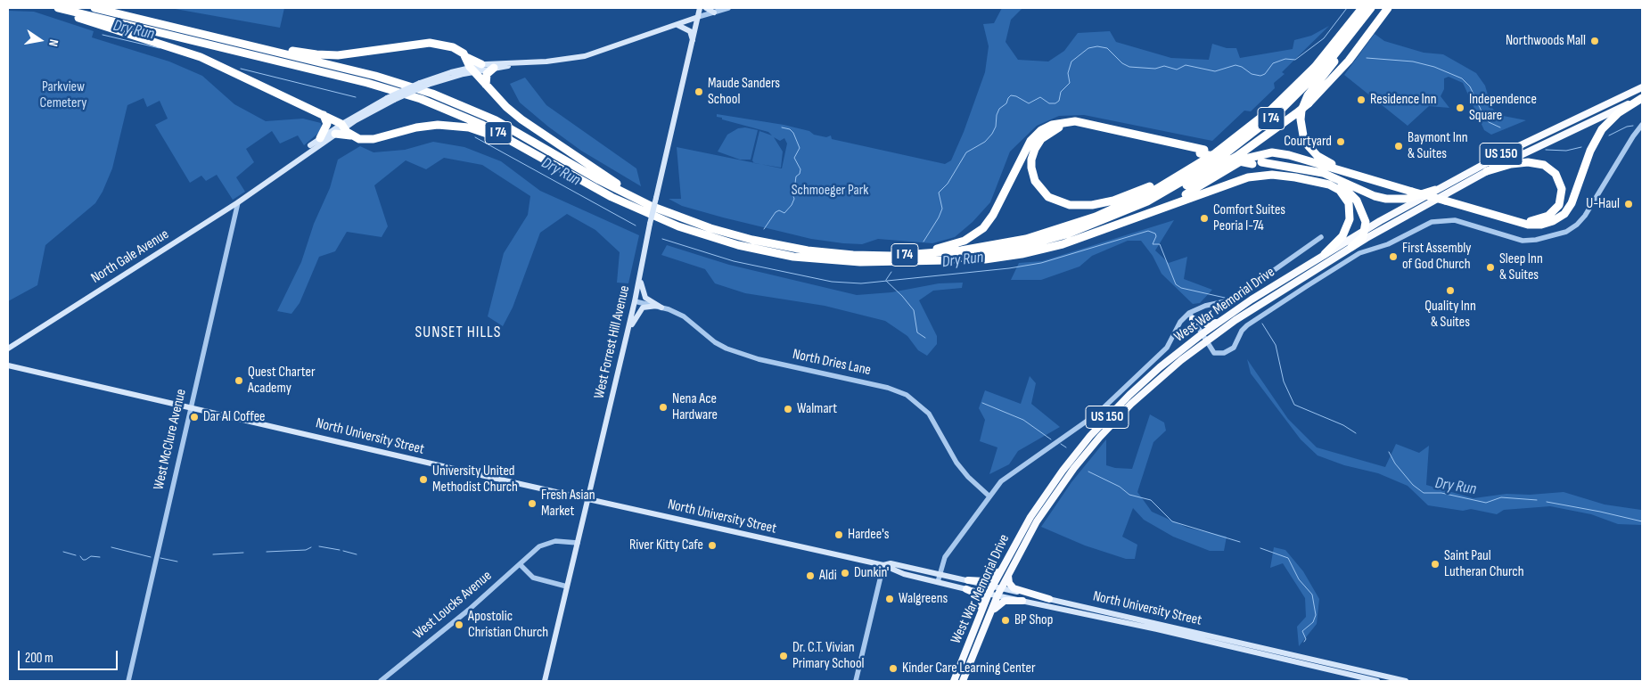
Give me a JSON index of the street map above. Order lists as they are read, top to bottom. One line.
{"streets":{"highway":["I 74","US 150","West War Memorial Drive"],"main road":["North Gale Avenue","West Forrest Hill Avenue","North University Street"],"street":["North Dries Lane","West McClure Avenue","West Loucks Avenue"]},"crossings":[["North Gale Avenue","West Forrest Hill Avenue"],["North Gale Avenue","West McClure Avenue"],["West War Memorial Drive","North University Street"],["West Forrest Hill Avenue","North Dries Lane"],["West Forrest Hill Avenue","North University Street"],["West Forrest Hill Avenue","West Loucks Avenue"],["North University Street","West McClure Avenue"]],"districts":["SUNSET HILLS"],"water":["Dry Run"],"parks":["Parkview Cemetery","Schmoeger Park"],"places":["Northwoods Mall","Maude Sanders School","Residence Inn","Independence Square","Courtyard","Baymont Inn & Suites","U-Haul","Comfort Suites Peoria I-74","First Assembly of God Church","Sleep Inn & Suites","Quality Inn & Suites","Quest Charter Academy","Nena Ace Hardware","Walmart","Dar Al Coffee","University United Methodist Church","Fresh Asian Market","Hardee's","River Kitty Cafe","Saint Paul Lutheran Church","Dunkin'","Aldi","Walgreens","BP Shop","Apostolic Christian Church","Dr. C.T. Vivian Primary School","Kinder Care Learning Center"],"scale_bar":"200 m","north":"right"}
